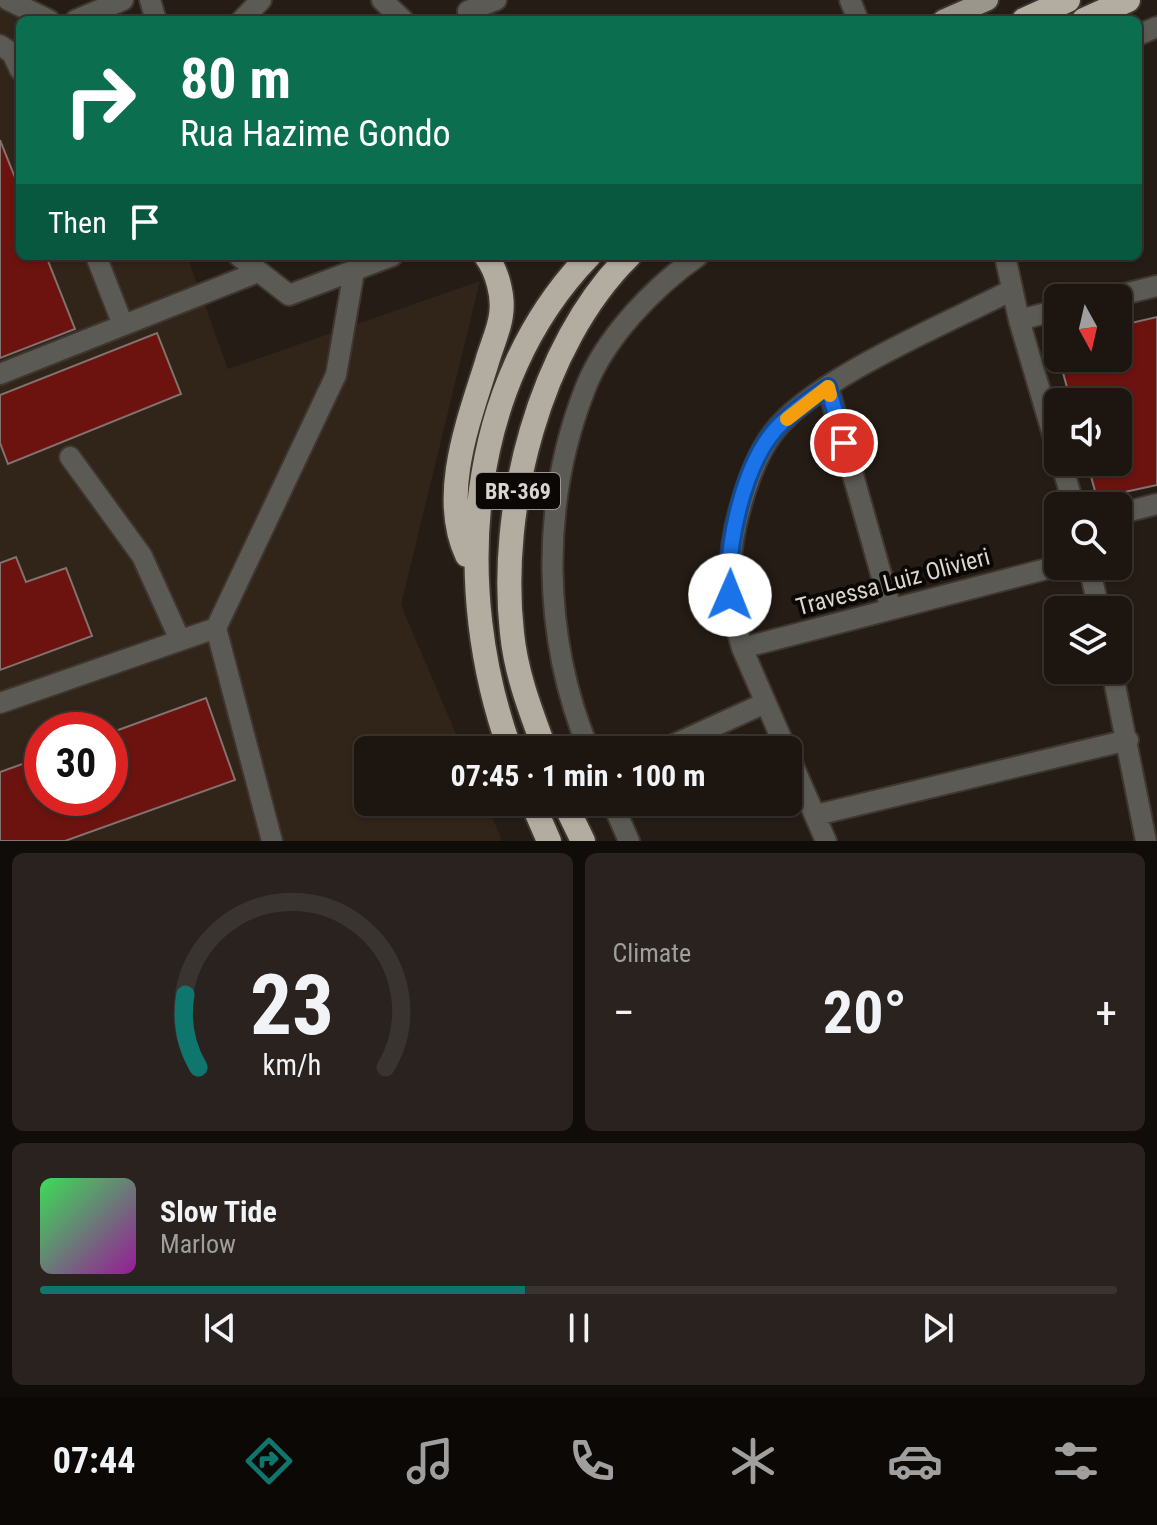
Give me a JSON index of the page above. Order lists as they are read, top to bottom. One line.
{"streets":{"highway":["BR-369"],"street":["Travessa Luiz Olivieri"]},"north":"bottom","page":{"turn":["80 m","Rua Hazime Gondo"],"then":"Then","limit":"30","trip":"07:45 · 1 min · 100 m","tile":"Climate","heat":["−","20°","+"],"song":["Slow Tide","Marlow"],"tabs":"07:44","gauge":["23","km/h"]}}
